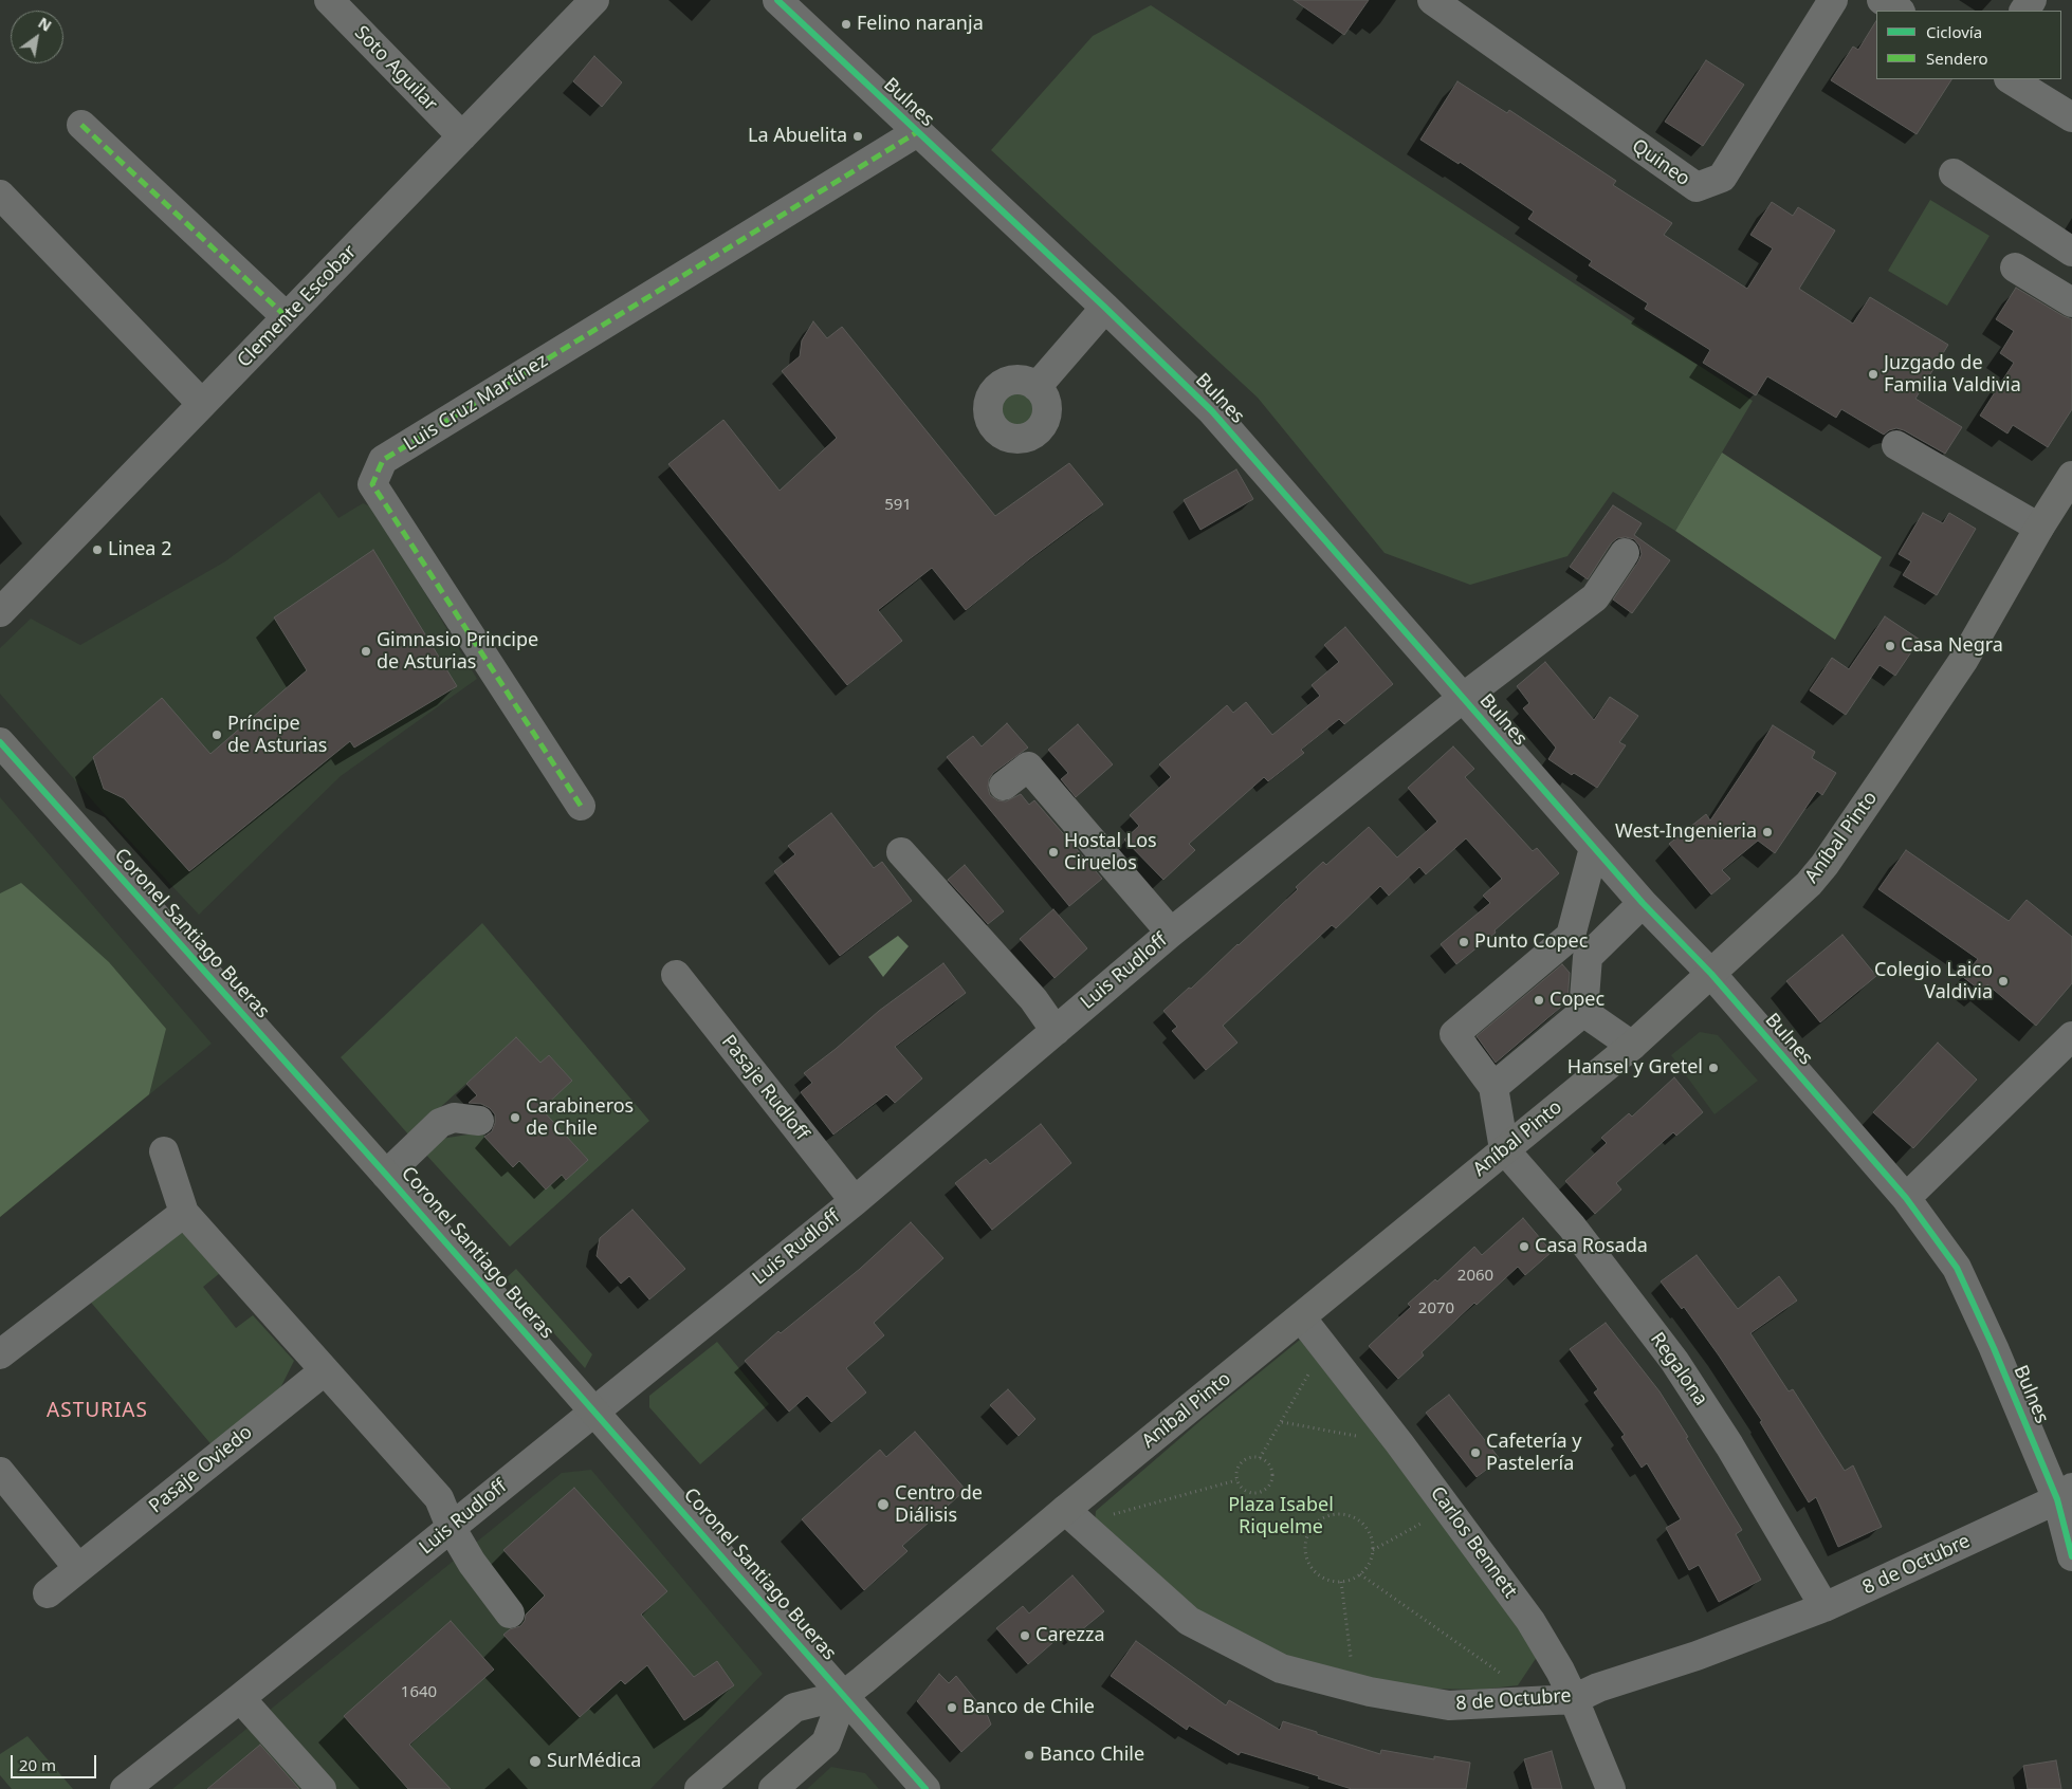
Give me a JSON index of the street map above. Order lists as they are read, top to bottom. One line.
{"streets":{"main road":["Aníbal Pinto","Coronel Santiago Bueras"],"street":["Soto Aguilar","Bulnes","Quineo","Clemente Escobar","Luis Cruz Martínez","Luis Rudloff","Pasaje Rudloff","Regalona","Pasaje Oviedo","Carlos Bennett","8 de Octubre"]},"crossings":[["Soto Aguilar","Clemente Escobar"],["Bulnes","Luis Cruz Martínez"],["Bulnes","Aníbal Pinto"],["Bulnes","Luis Rudloff"],["Bulnes","8 de Octubre"],["Aníbal Pinto","Coronel Santiago Bueras"],["Aníbal Pinto","Regalona"],["Aníbal Pinto","Carlos Bennett"],["Aníbal Pinto","8 de Octubre"],["Coronel Santiago Bueras","Luis Rudloff"],["Luis Rudloff","Pasaje Rudloff"],["Regalona","8 de Octubre"],["Carlos Bennett","8 de Octubre"]],"districts":["ASTURIAS"],"parks":["Plaza Isabel Riquelme"],"places":["Felino naranja","La Abuelita","Juzgado de Familia Valdivia","Linea 2","Casa Negra","Gimnasio Principe de Asturias","Príncipe de Asturias","West-Ingenieria","Hostal Los Ciruelos","Punto Copec","Colegio Laico Valdivia","Copec","Hansel y Gretel","Carabineros de Chile","Casa Rosada","Cafetería y Pastelería","Centro de Diálisis","Carezza","Banco de Chile","Banco Chile","SurMédica"],"house_numbers":["591","2060","2070","1640"],"legend":["Ciclovía","Sendero"],"scale_bar":"20 m","north":"top right"}
